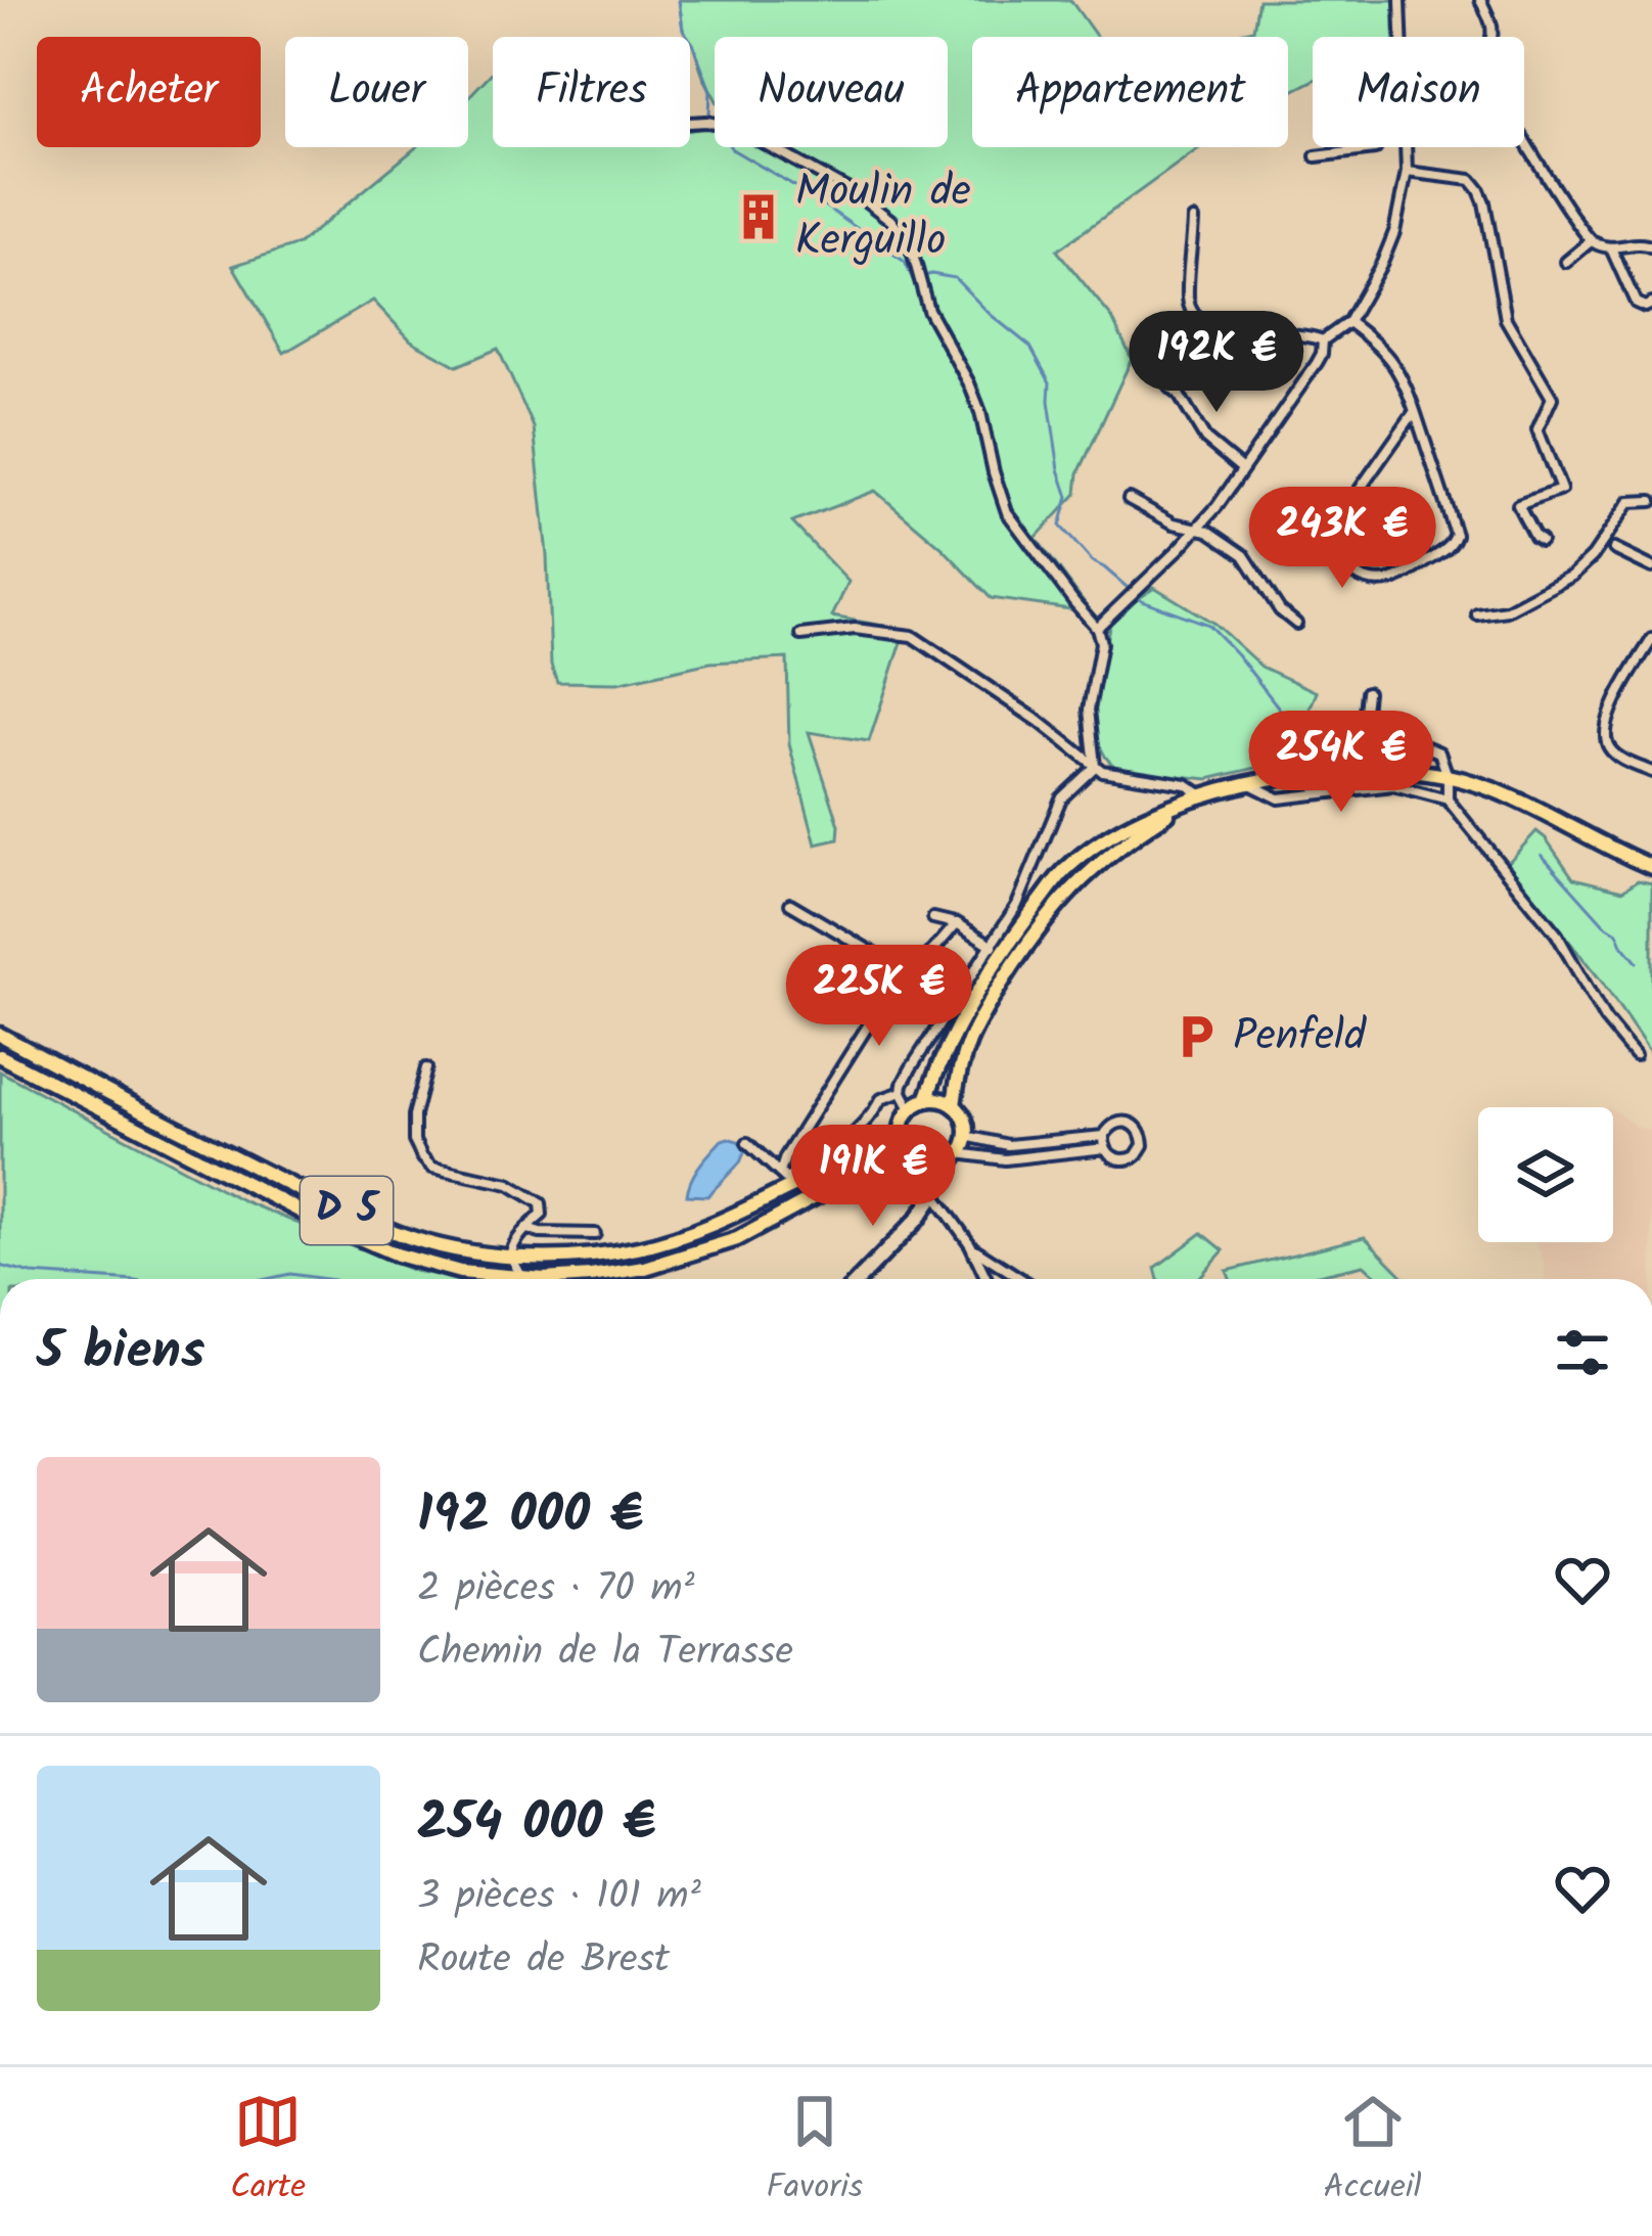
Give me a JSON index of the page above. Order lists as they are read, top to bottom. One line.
{"streets":{"main road":["D 5"]},"places":{"building":["Moulin de Kerguillo"],"parking":["Penfeld"]},"page":{"chip":["Acheter","Louer","Filtres","Nouveau","Appartement","Maison"],"price":["192K €","243K €","254K €","225K €","191K €"],"heading":"5 biens","list":[{"name":"192 000 €","note":"2 pièces · 70 m² · Chemin de la Terrasse"},{"name":"254 000 €","note":"3 pièces · 101 m² · Route de Brest"}],"tabs":["Carte","Favoris","Accueil"]}}
